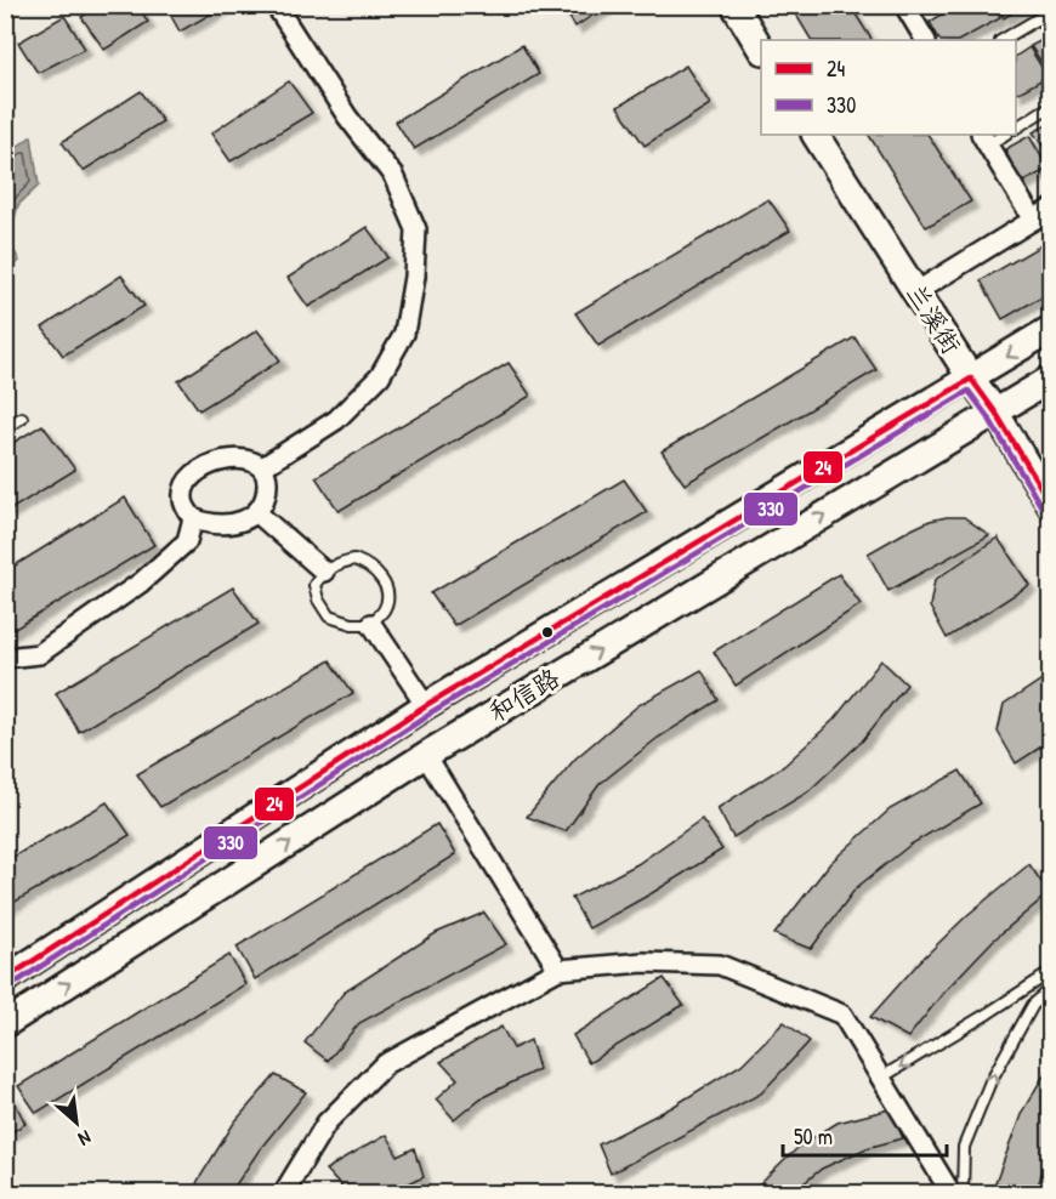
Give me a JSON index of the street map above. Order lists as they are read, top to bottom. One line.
{"streets":{"street":["兰溪街","和信路"]},"crossings":[["兰溪街","和信路"]],"lines":["transit line 24","transit line 330"],"legend":["24","330"],"scale_bar":"50 m","north":"bottom right"}
